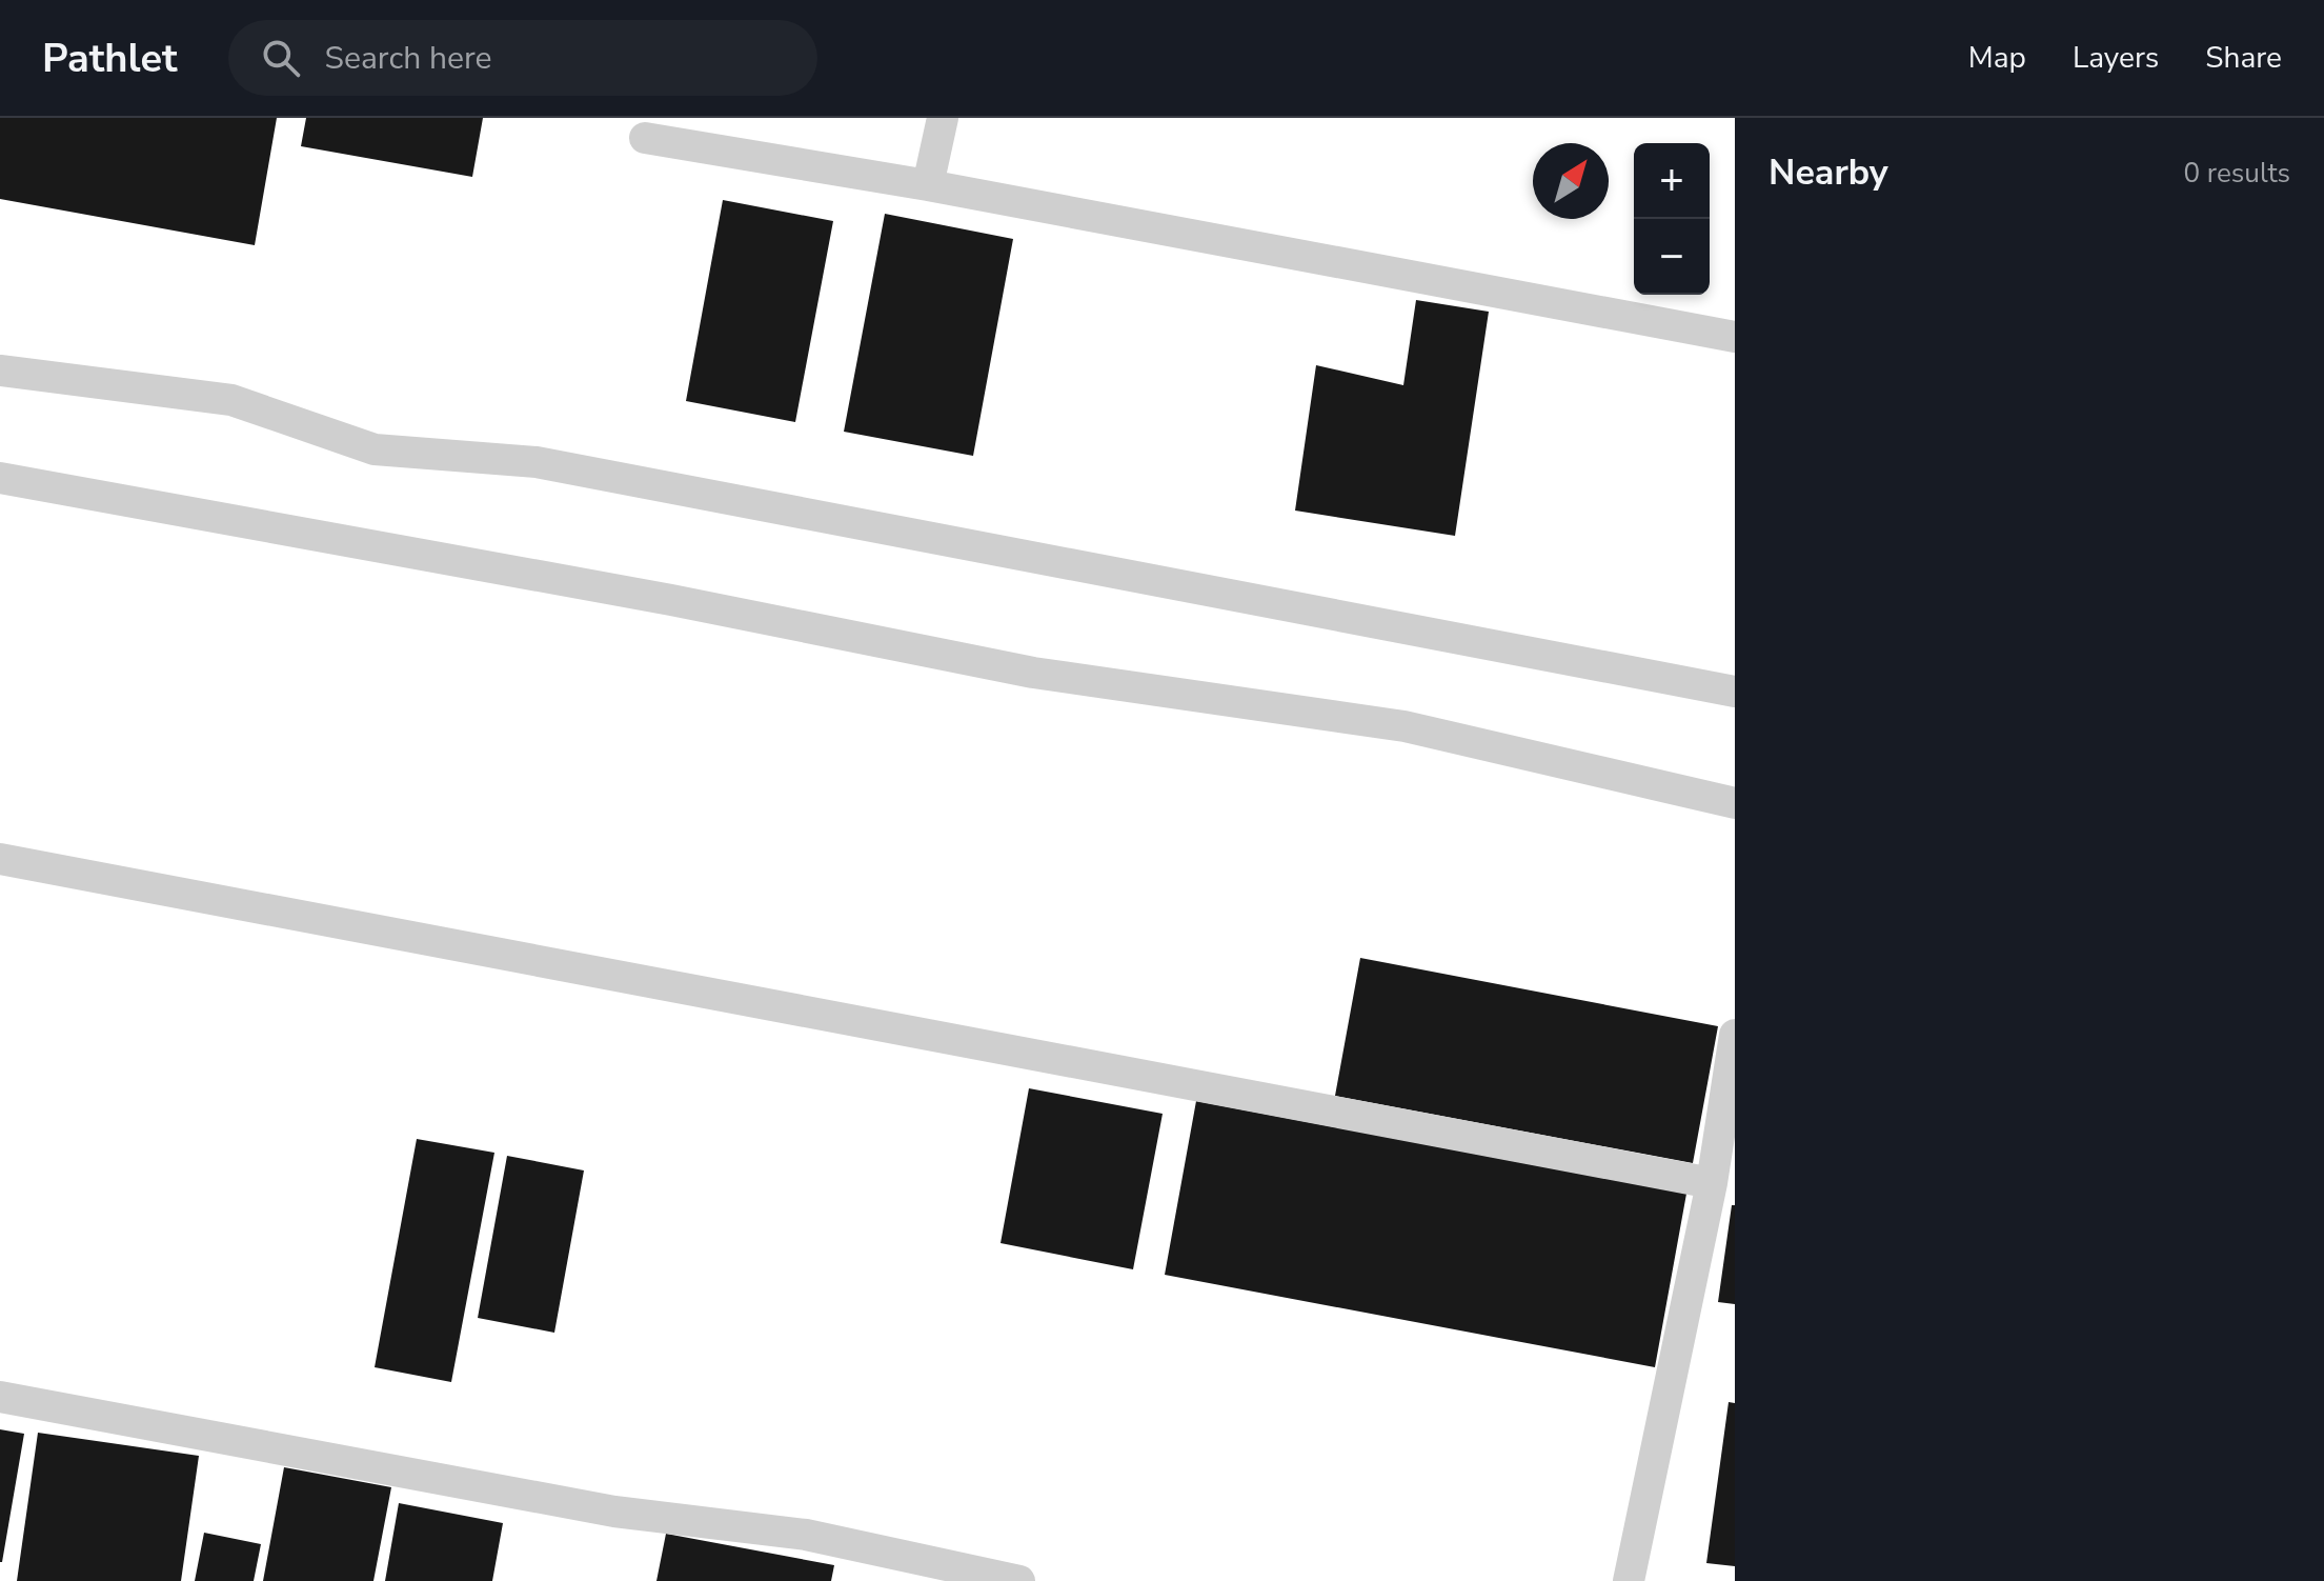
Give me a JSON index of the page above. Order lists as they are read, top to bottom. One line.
{"north":"top right","page":{"header":"Pathlet","search":"Search here","nav":["Map","Layers","Share"],"heading":["Nearby","0 results"],"map_buttons":["+","−"]}}
